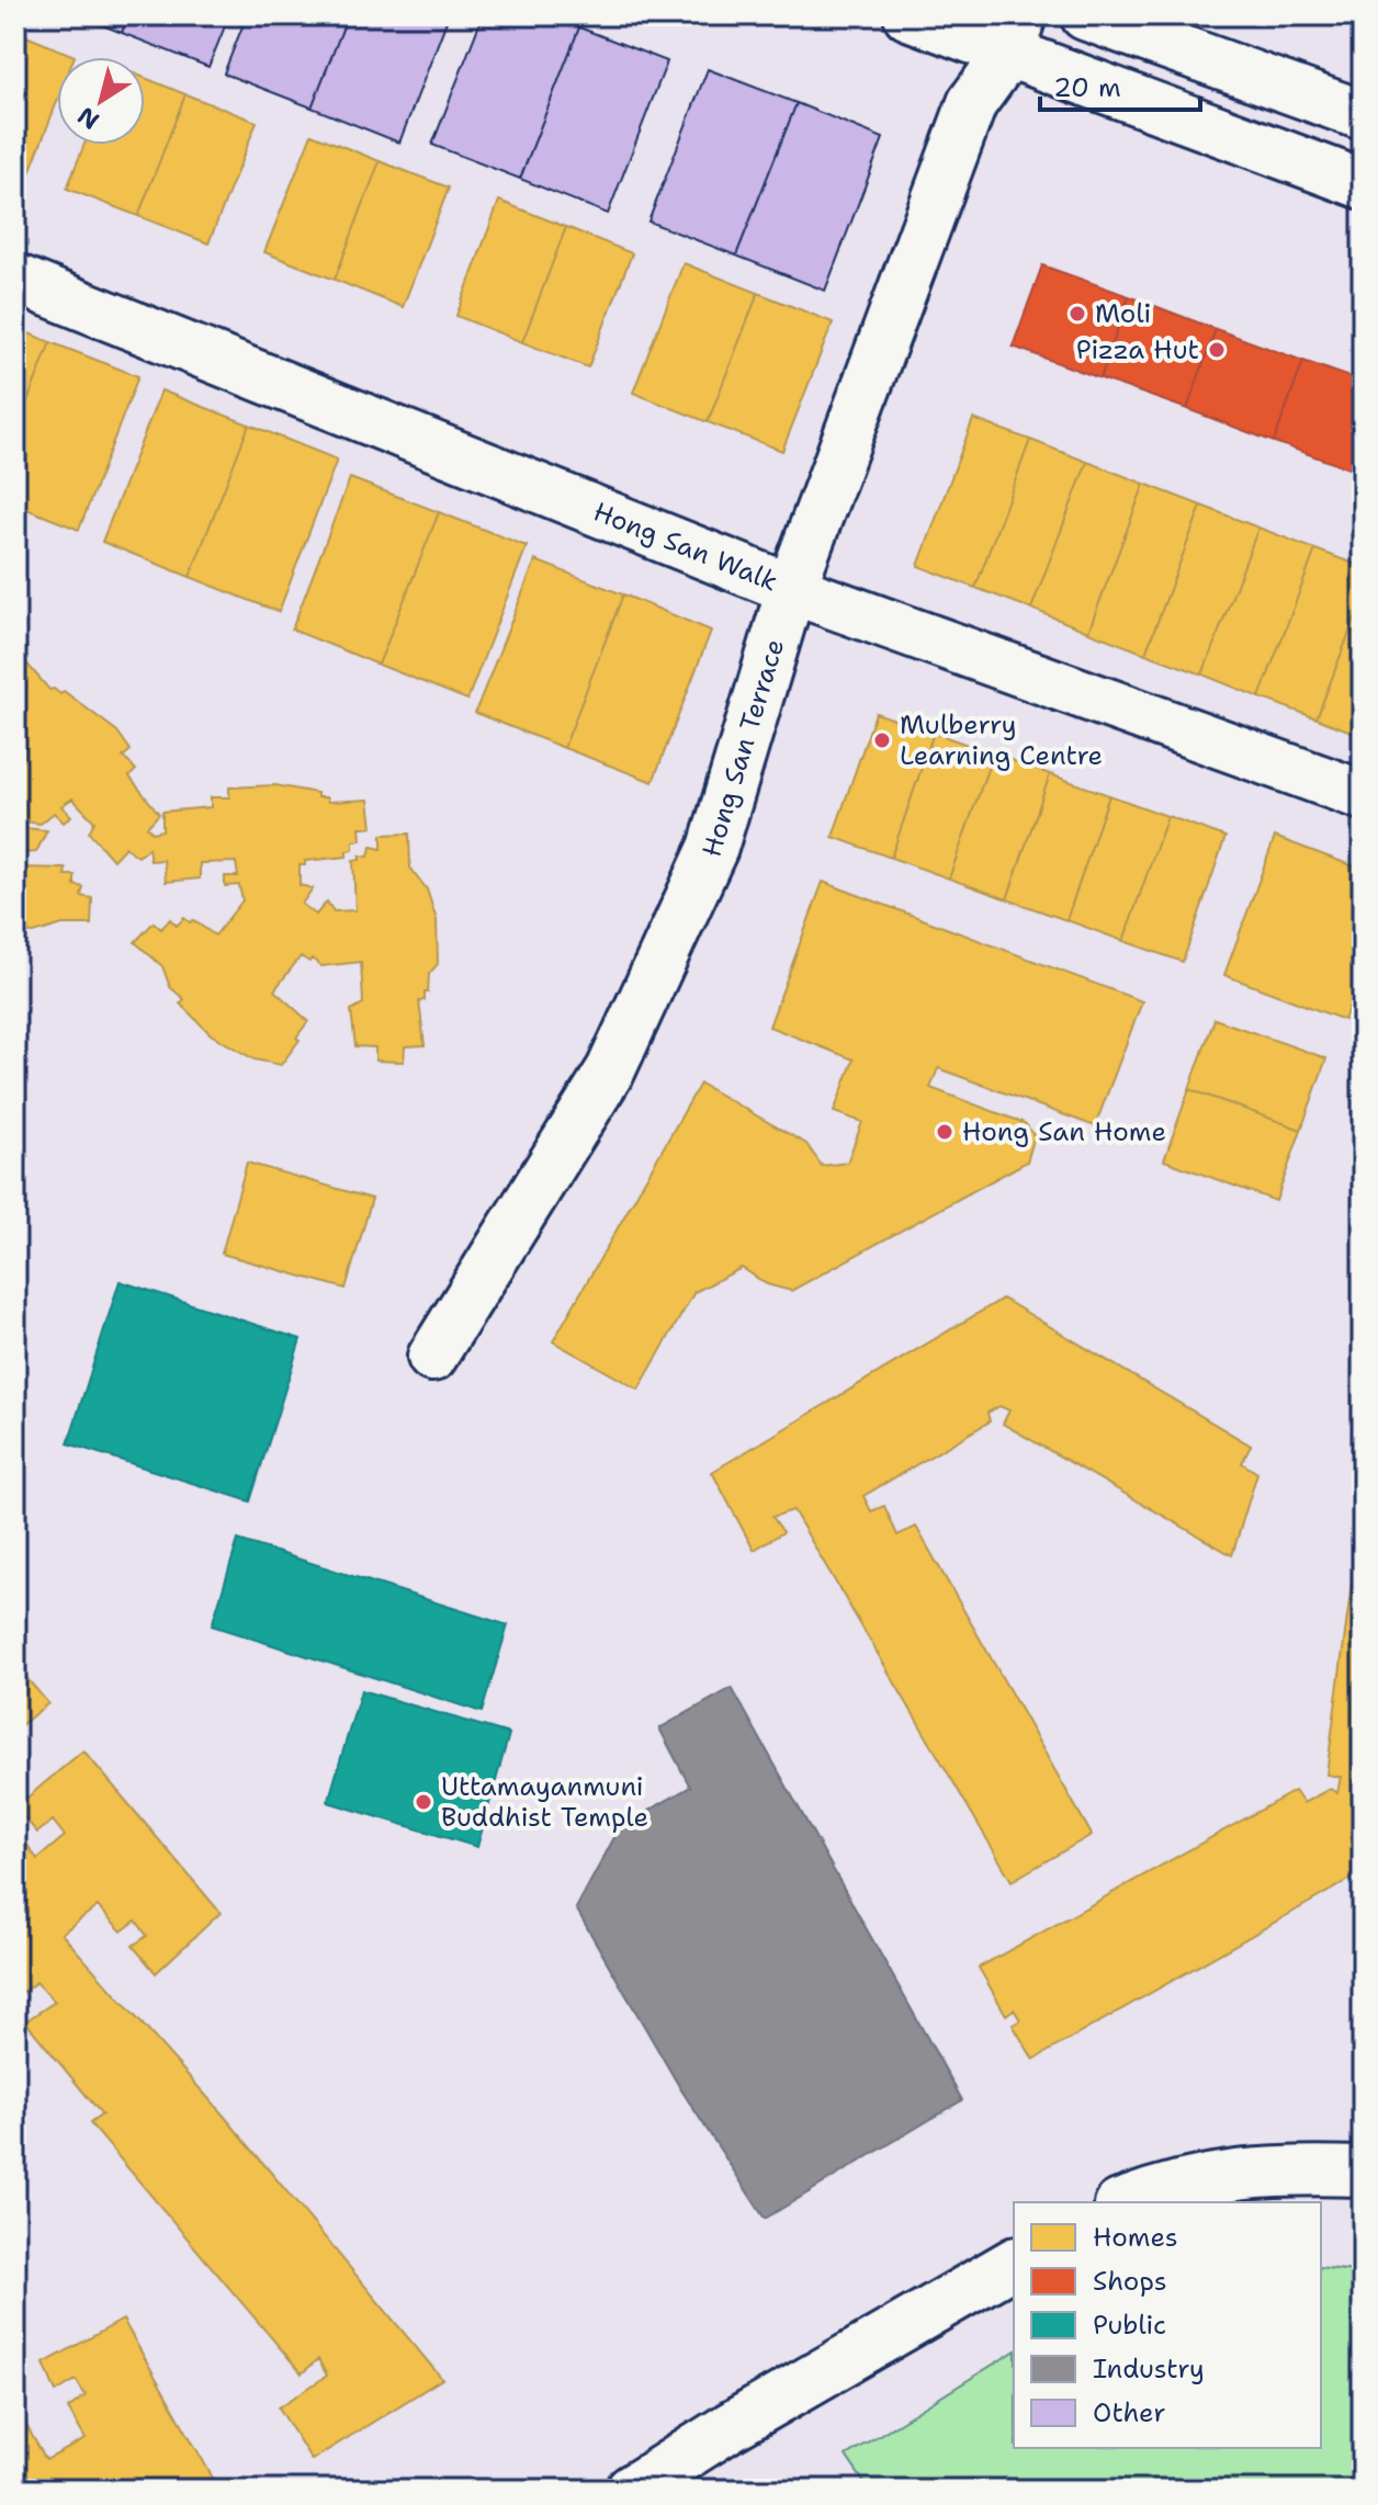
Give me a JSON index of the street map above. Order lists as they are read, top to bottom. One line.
{"streets":{"street":["Hong San Walk","Hong San Terrace"]},"crossings":[["Hong San Walk","Hong San Terrace"]],"places":["Moli","Pizza Hut","Mulberry Learning Centre","Hong San Home","Uttamayanmuni Buddhist Temple"],"legend":["Homes","Shops","Public","Industry","Other"],"scale_bar":"20 m","north":"bottom left"}
